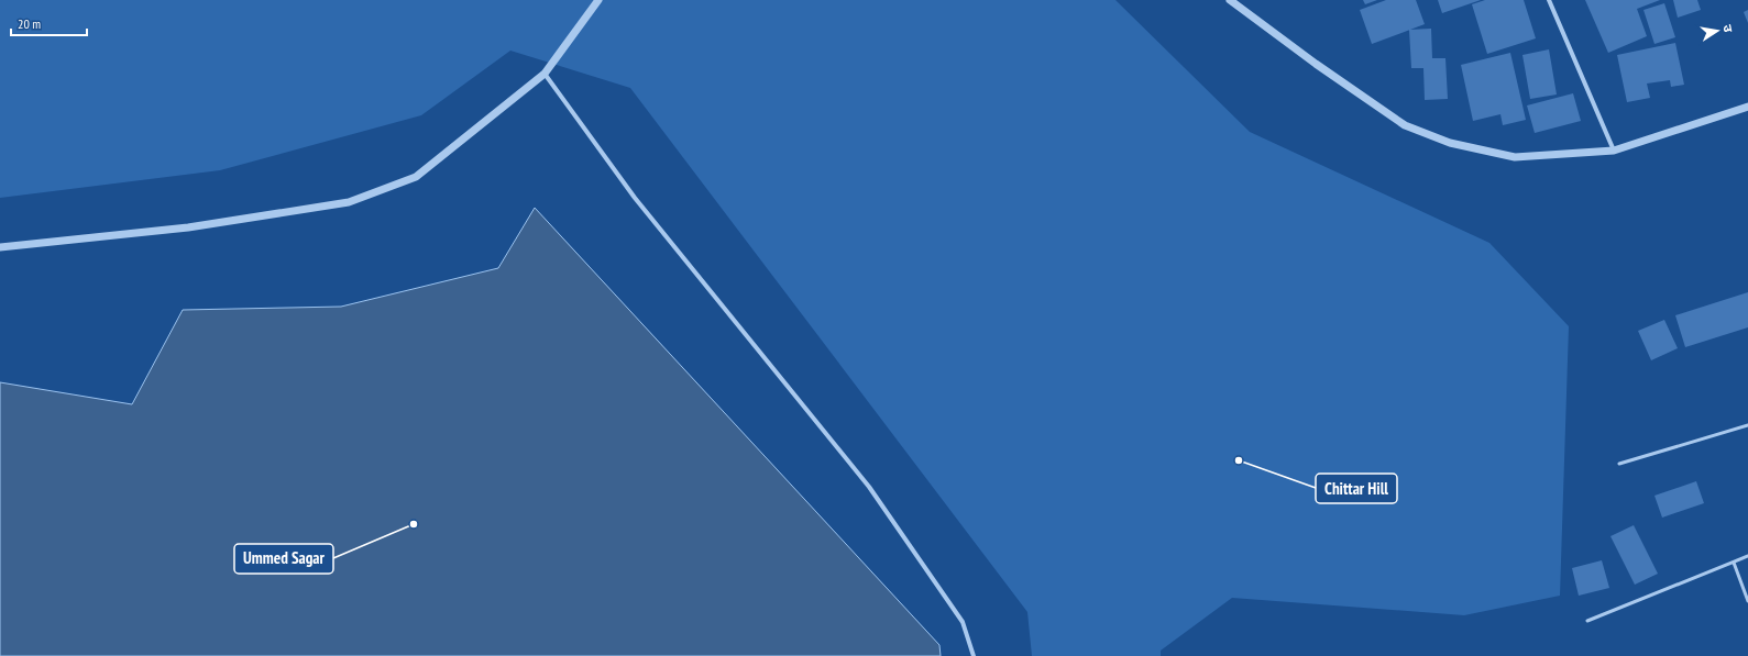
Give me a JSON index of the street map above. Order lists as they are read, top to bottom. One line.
{"places":["Chittar Hill","Ummed Sagar"],"scale_bar":"20 m","north":"right"}
